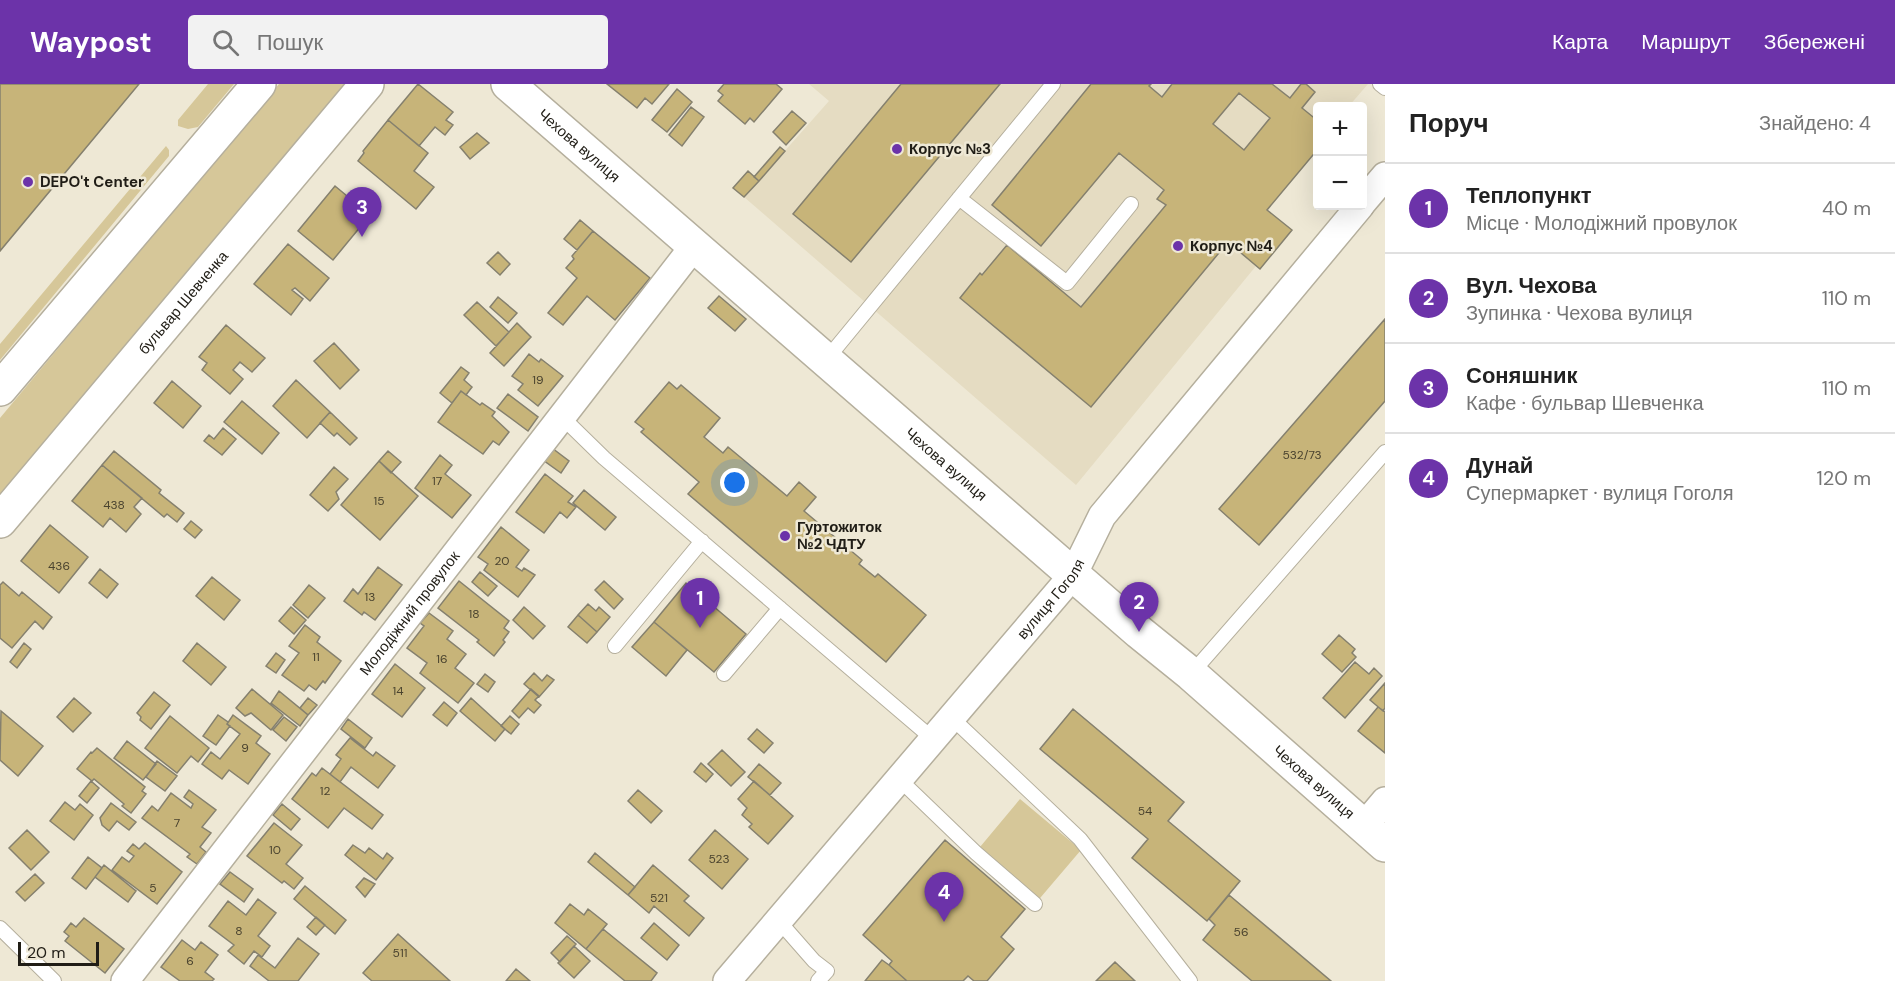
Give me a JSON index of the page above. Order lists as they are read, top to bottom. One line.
{"streets":{"street":["Чехова вулиця","бульвар Шевченка","вулиця Гоголя","Молодіжний провулок"]},"crossings":[["Чехова вулиця","вулиця Гоголя"],["Чехова вулиця","Молодіжний провулок"]],"places":["Корпус №3","DEPO't Center","Корпус №4","Гуртожиток №2 ЧДТУ"],"house_numbers":["19","532/73","17","15","438","20","436","13","18","11","16","14","9","12","54","7","10","523","5","521","8","56","511","6"],"scale_bar":"20 m","page":{"header":"Waypost","search":"Пошук","nav":["Карта","Маршрут","Збережені"],"heading":["Поруч","Знайдено: 4"],"map_buttons":["+","−"],"list":[{"mark":"1","name":"Теплопункт","note":"Місце · Молодіжний провулок","value":"40 m"},{"mark":"2","name":"Вул. Чехова","note":"Зупинка · Чехова вулиця","value":"110 m"},{"mark":"3","name":"Соняшник","note":"Кафе · бульвар Шевченка","value":"110 m"},{"mark":"4","name":"Дунай","note":"Супермаркет · вулиця Гоголя","value":"120 m"}],"pins":["3","1","2","4"],"scale":"20 m"}}
